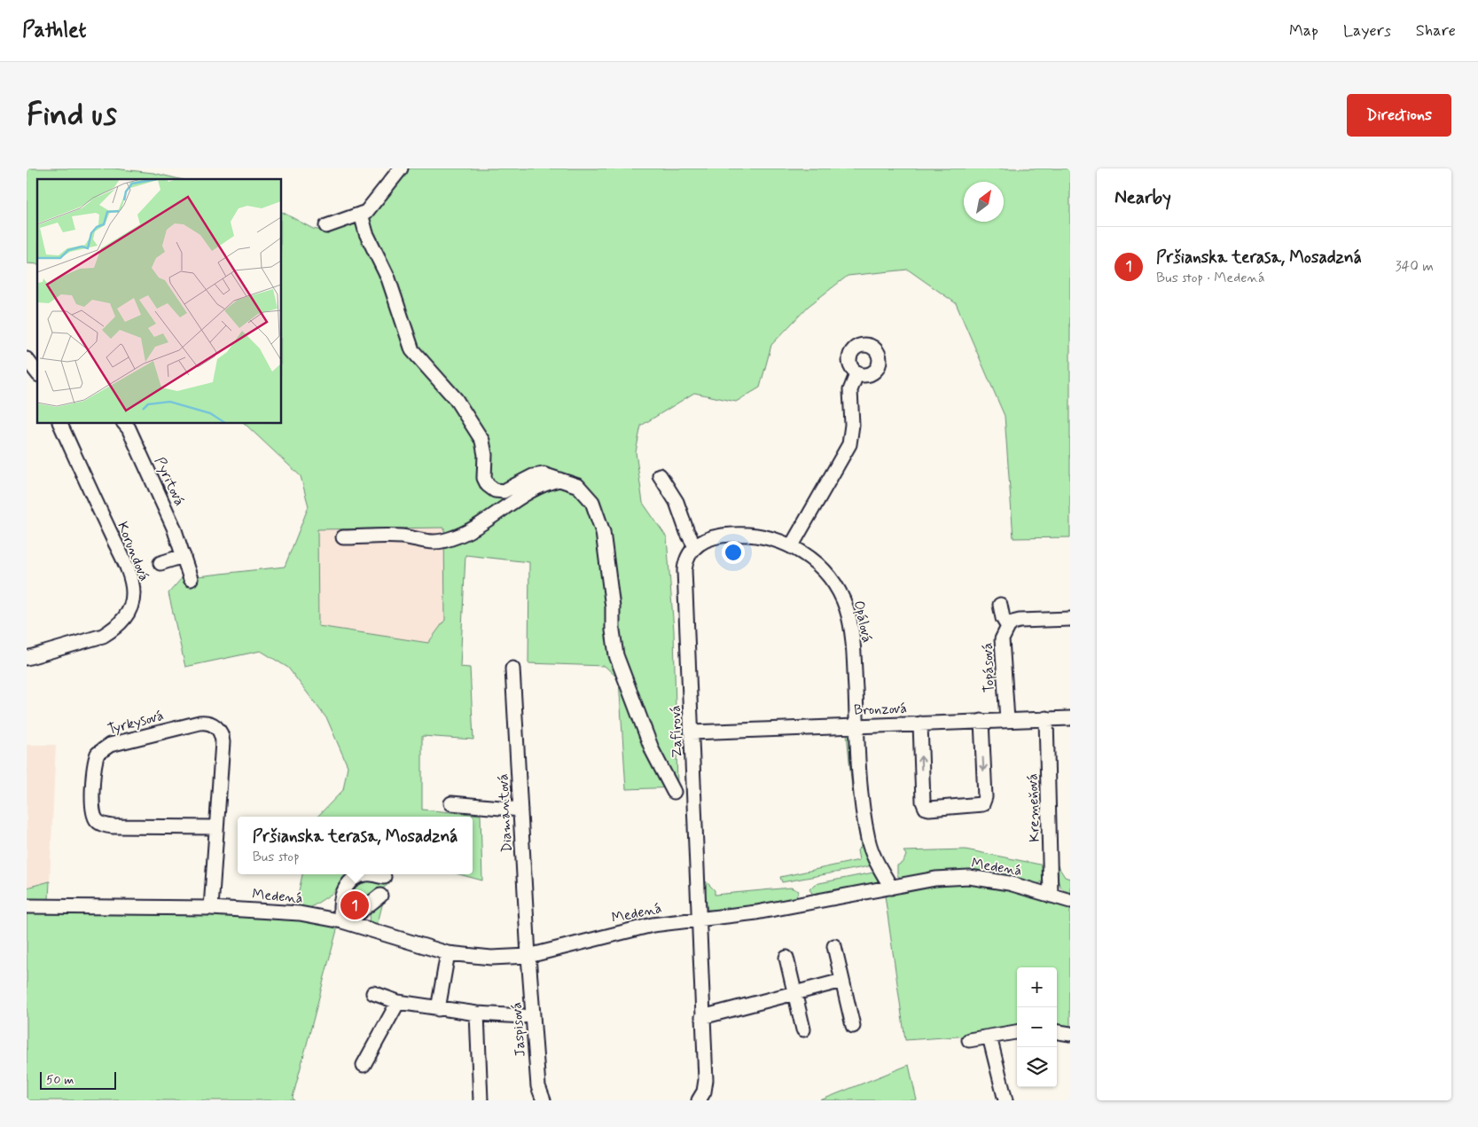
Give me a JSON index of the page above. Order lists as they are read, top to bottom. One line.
{"streets":{"street":["Pyritová","Korundová","Opálová","Topásová","Bronzová","Tyrkysová","Zafírová","Kremeňová","Diamantová","Medená","Jaspisová"]},"crossings":[["Opálová","Bronzová"],["Opálová","Zafírová"],["Topásová","Bronzová"],["Bronzová","Zafírová"],["Bronzová","Kremeňová"],["Tyrkysová","Medená"],["Zafírová","Medená"],["Kremeňová","Medená"],["Diamantová","Medená"],["Diamantová","Jaspisová"],["Medená","Jaspisová"]],"scale_bar":"50 m","north":"top right","page":{"header":"Pathlet","nav":["Map","Layers","Share"],"buttons":"Directions","title":"Find us","heading":"Nearby","list":[{"mark":"1","name":"Pršianska terasa, Mosadzná","note":"Bus stop · Medená","value":"340 m"}],"popup":["Pršianska terasa, Mosadzná","Bus stop"],"pins":"1","map_buttons":["+","−"],"scale":"50 m"}}
